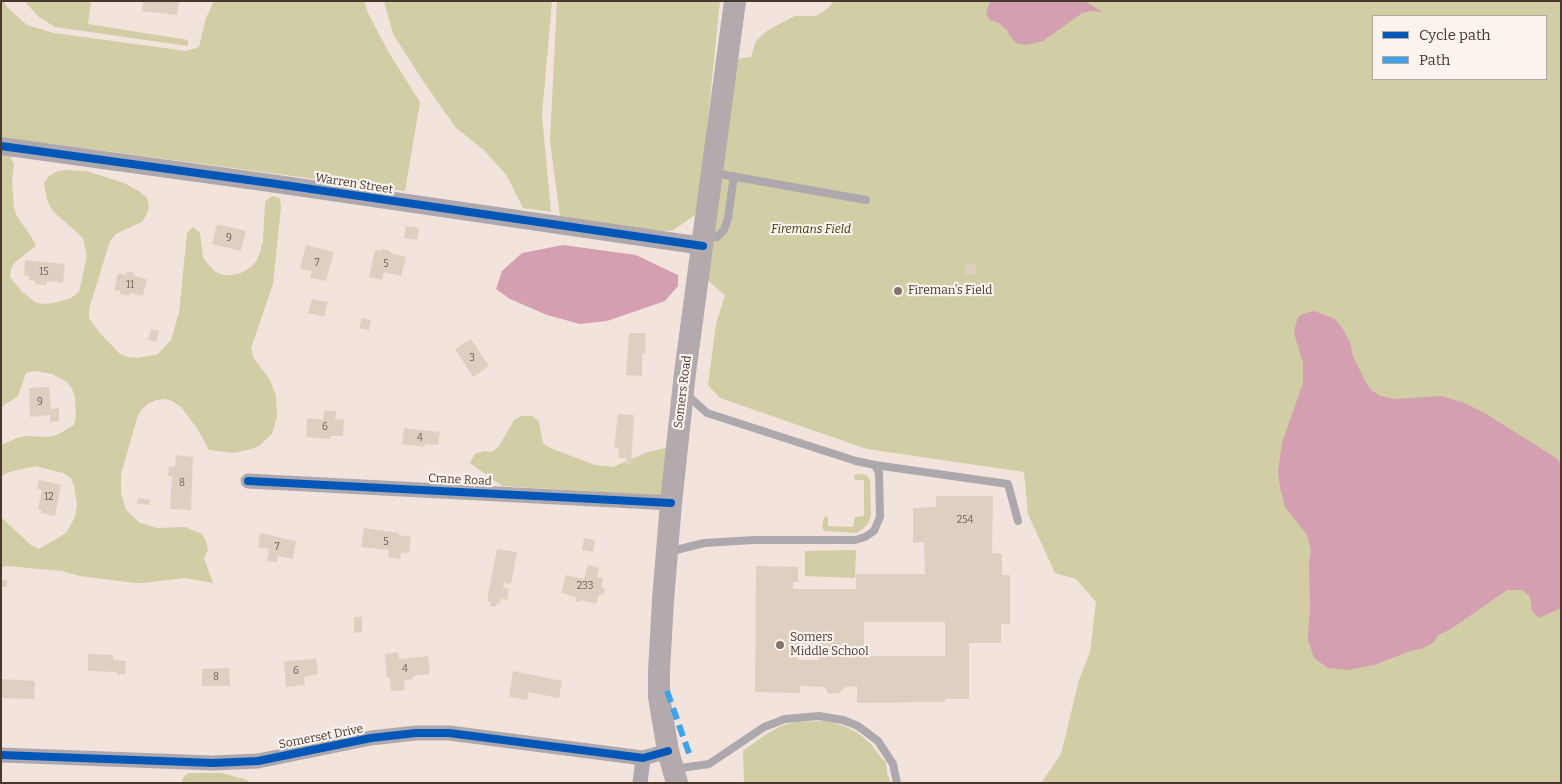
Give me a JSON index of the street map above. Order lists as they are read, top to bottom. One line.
{"streets":{"main road":["Somers Road"],"street":["Warren Street","Crane Road","Somerset Drive"]},"crossings":[["Warren Street","Somers Road"],["Somers Road","Crane Road"]],"parks":["Firemans Field"],"places":["Fireman's Field","Somers Middle School"],"house_numbers":["9","7","5","15","11","3","9","6","4","8","12","254","5","7","233","4","6","8"],"legend":["Cycle path","Path"]}
